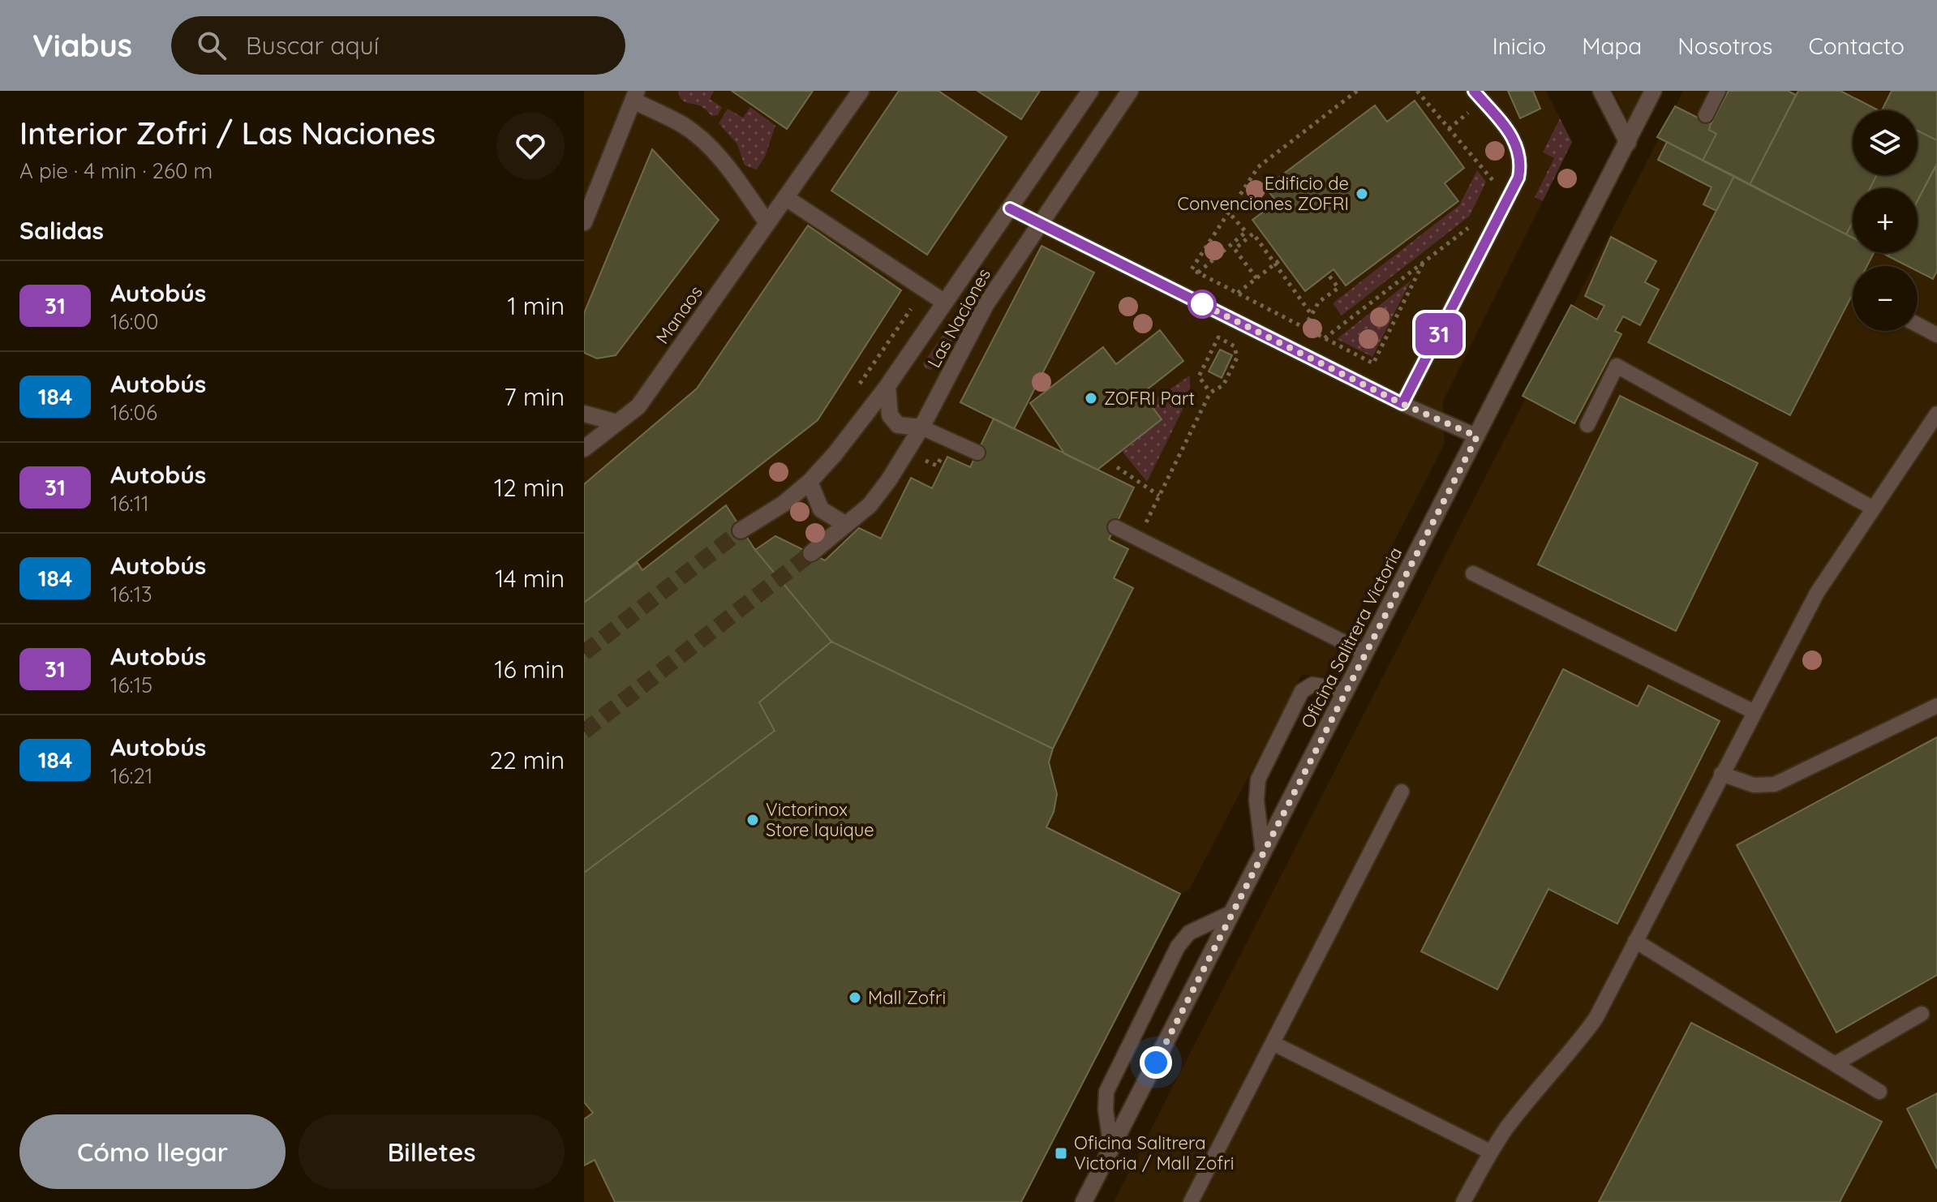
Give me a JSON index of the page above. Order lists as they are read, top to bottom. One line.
{"streets":{"street":["Manaos","Las Naciones","Oficina Salitrera Victoria"]},"places":{"other":["Edificio de Convenciones ZOFRI","ZOFRI Part","Victorinox Store Iquique","Mall Zofri"],"transit":["Oficina Salitrera Victoria / Mall Zofri"]},"lines":["bus line 31"],"page":{"header":"Viabus","search":"Buscar aquí","nav":["Inicio","Mapa","Nosotros","Contacto"],"heading":[["Interior Zofri / Las Naciones","A pie · 4 min · 260 m"],"Salidas"],"on_map":"31","map_buttons":["+","−"],"list":[{"mark":"31","name":"Autobús","note":"16:00","value":"1 min"},{"mark":"184","name":"Autobús","note":"16:06","value":"7 min"},{"mark":"31","name":"Autobús","note":"16:11","value":"12 min"},{"mark":"184","name":"Autobús","note":"16:13","value":"14 min"},{"mark":"31","name":"Autobús","note":"16:15","value":"16 min"},{"mark":"184","name":"Autobús","note":"16:21","value":"22 min"}],"buttons":["Cómo llegar","Billetes"]}}
